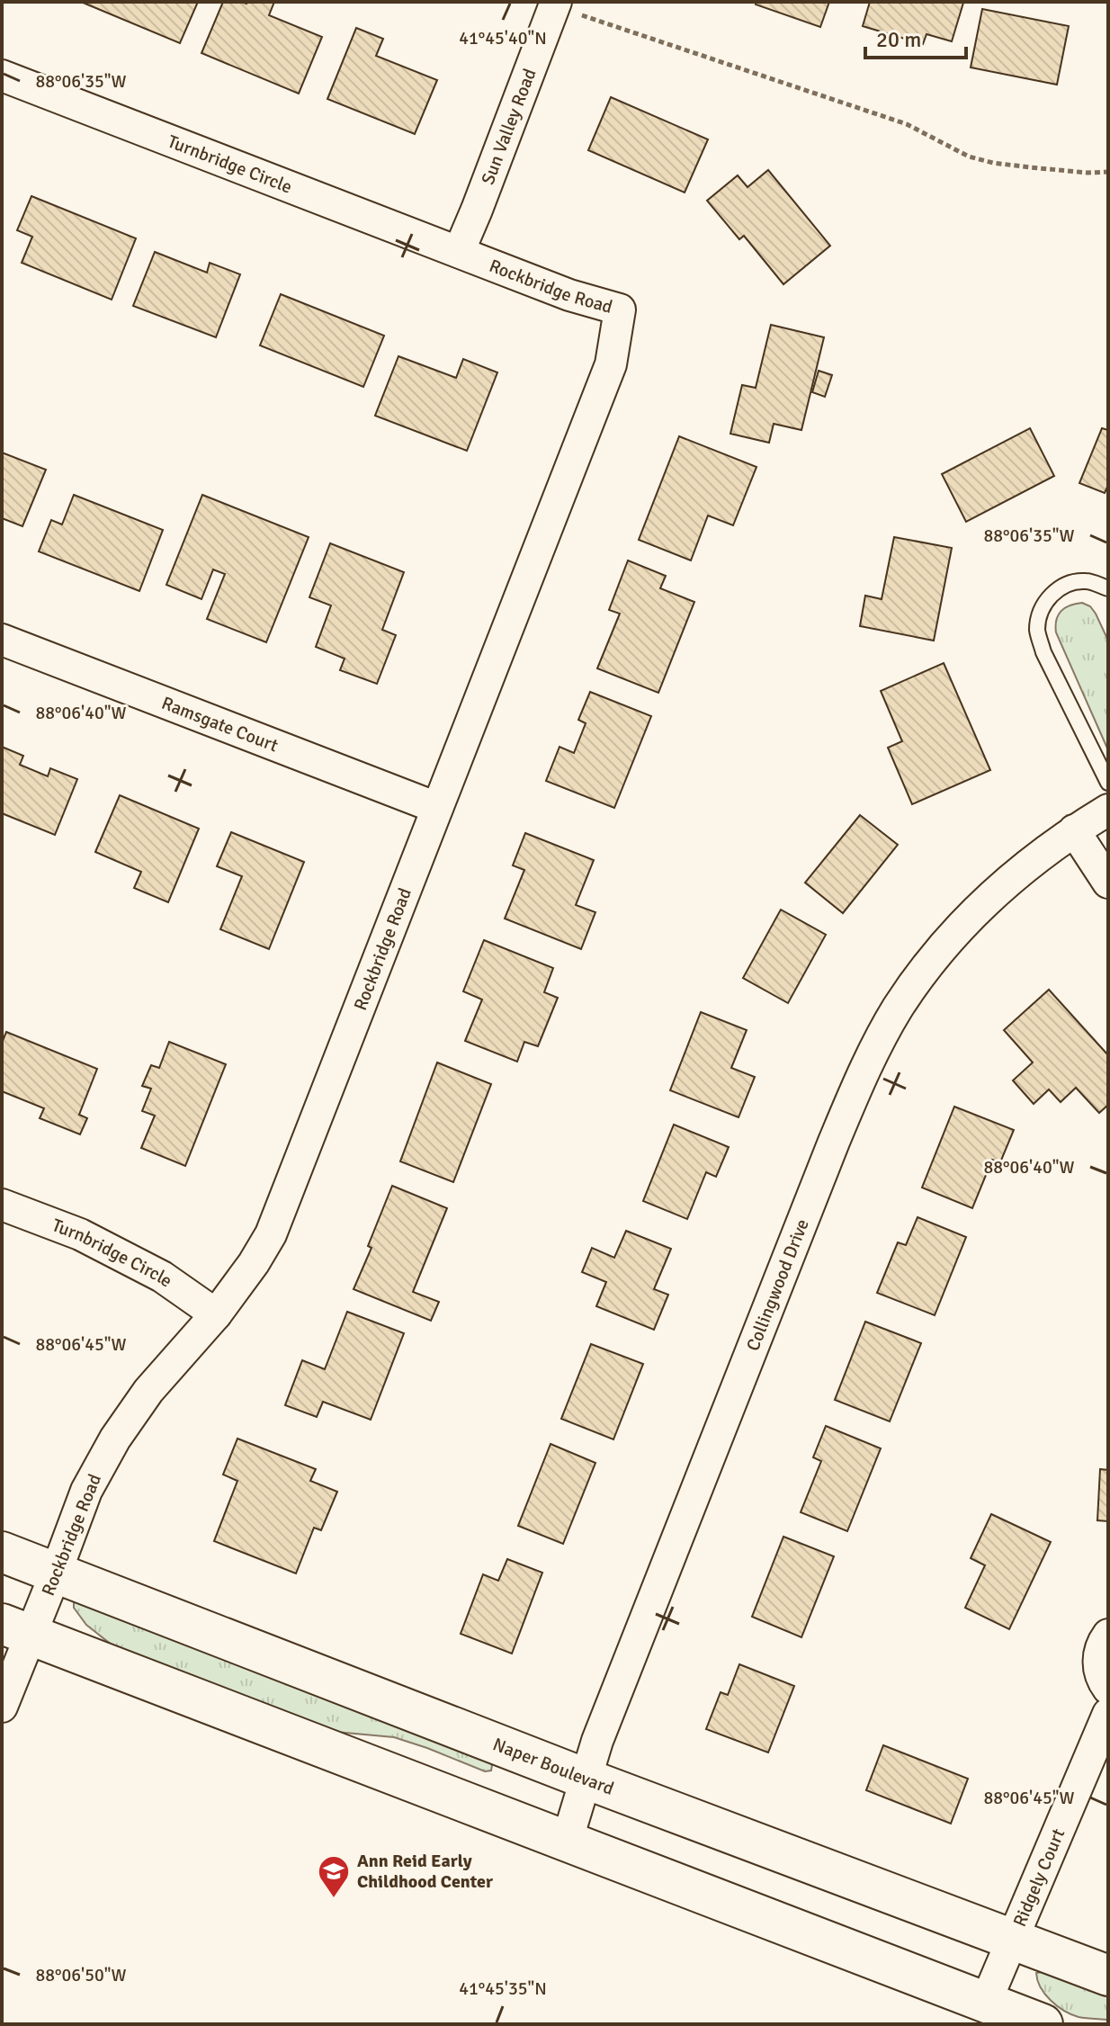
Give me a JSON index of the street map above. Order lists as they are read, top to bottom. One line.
{"streets":{"main road":["Naper Boulevard"],"street":["Sun Valley Road","Turnbridge Circle","Rockbridge Road","Ramsgate Court","Collingwood Drive","Ridgely Court"]},"crossings":[["Sun Valley Road","Turnbridge Circle"],["Sun Valley Road","Rockbridge Road"],["Turnbridge Circle","Rockbridge Road"],["Rockbridge Road","Ramsgate Court"],["Rockbridge Road","Naper Boulevard"],["Collingwood Drive","Naper Boulevard"],["Naper Boulevard","Ridgely Court"]],"places":{"school or university":["Ann Reid Early Childhood Center"]},"scale_bar":"20 m","coordinates":["41°45'40\"N","88°06'35\"W","88°06'40\"W","88°06'45\"W","88°06'50\"W","41°45'35\"N"]}
